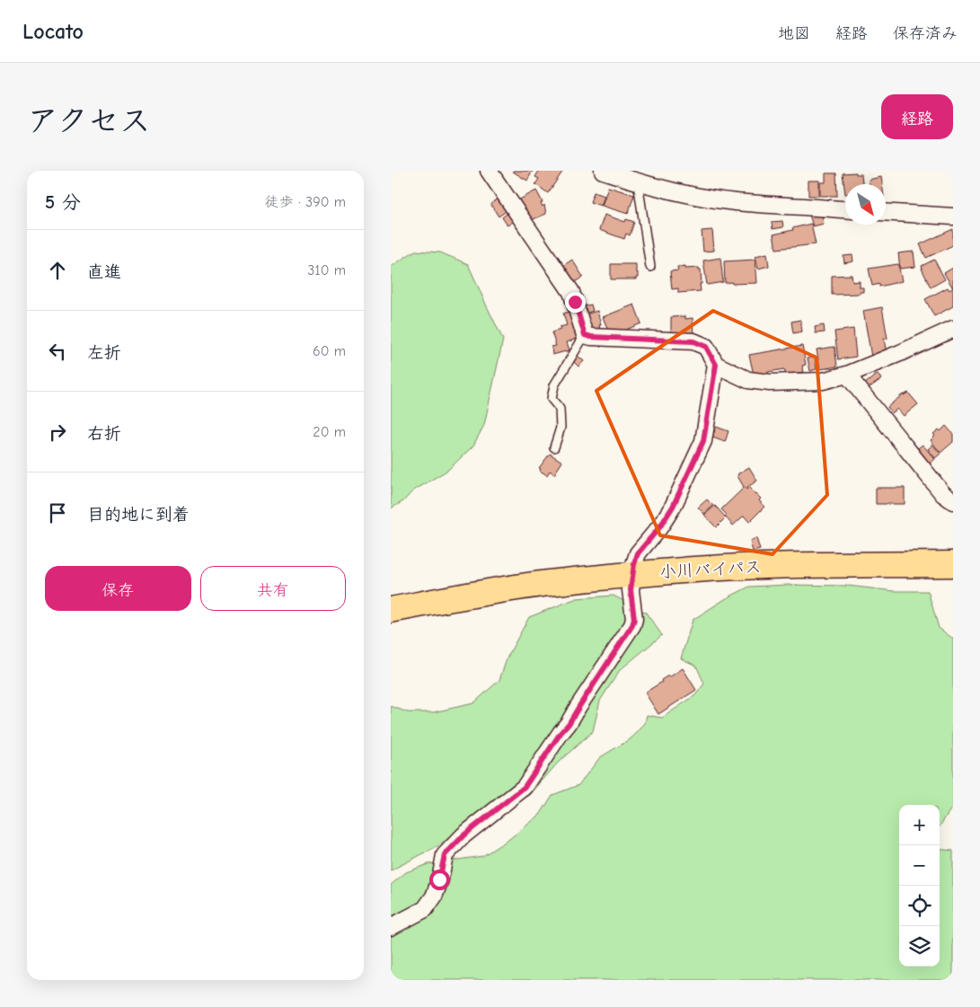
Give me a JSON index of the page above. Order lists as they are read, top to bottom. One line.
{"streets":{"highway":["小川バイパス"]},"north":"bottom right","page":{"header":"Locato","nav":["地図","経路","保存済み"],"title":"アクセス","buttons":["経路",["保存","共有"]],"heading":["5 分","徒歩 · 390 m"],"list":[["直進","310 m"],["左折","60 m"],["右折","20 m"],"目的地に到着"],"map_buttons":["+","−"]}}
